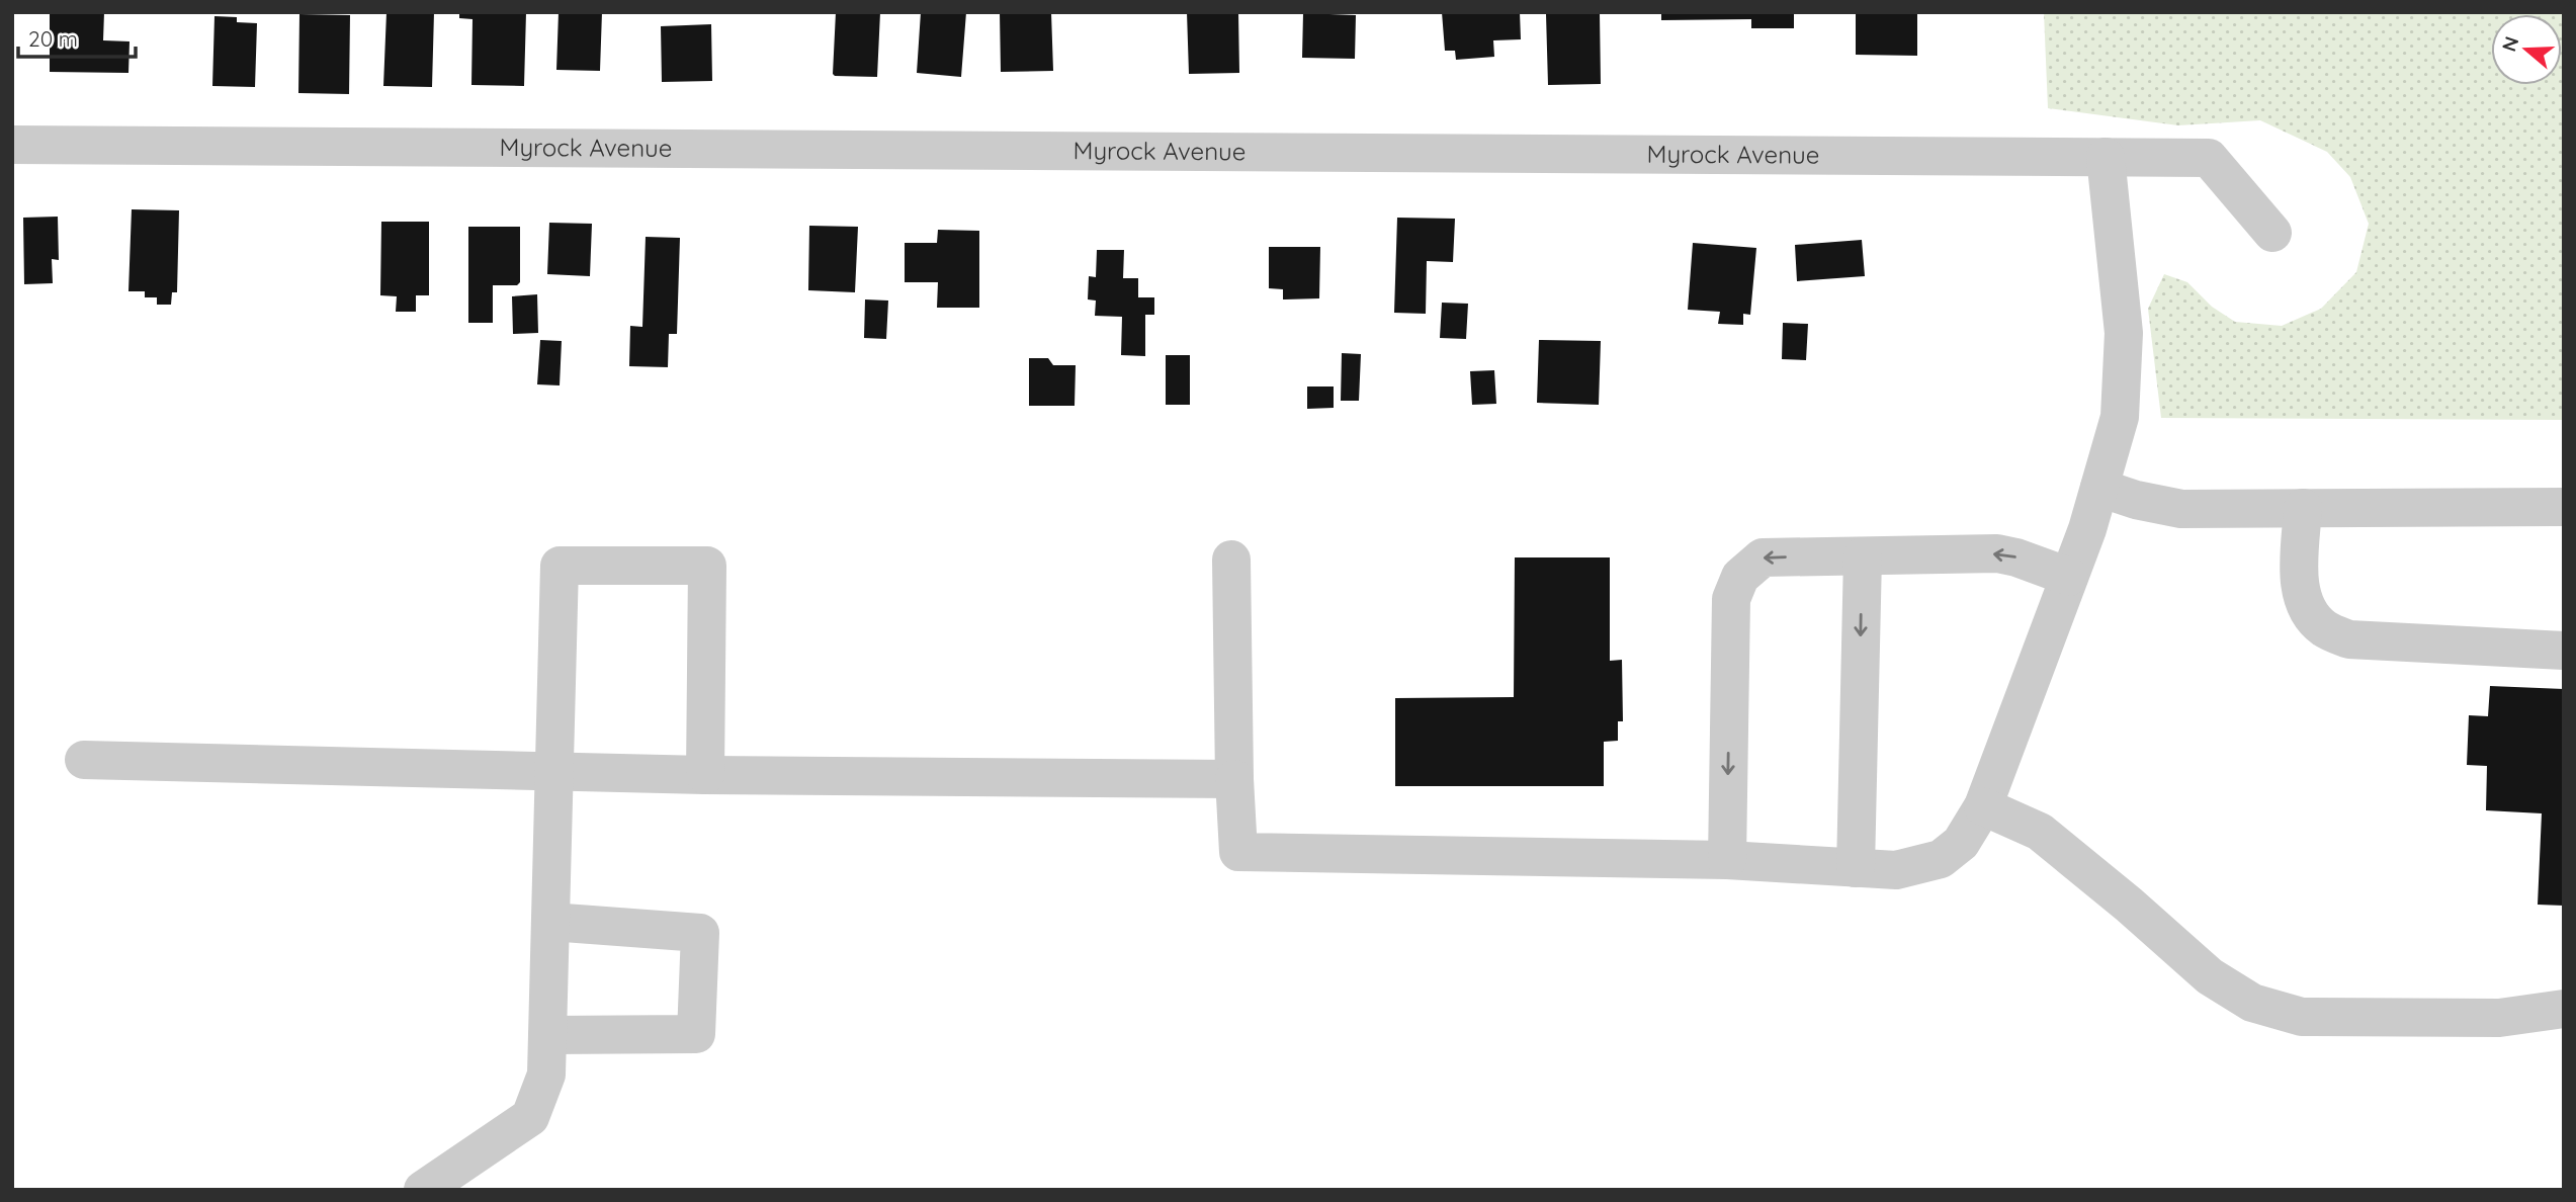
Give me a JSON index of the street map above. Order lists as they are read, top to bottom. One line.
{"streets":{"street":["Myrock Avenue"]},"scale_bar":"20 m","north":"left"}
